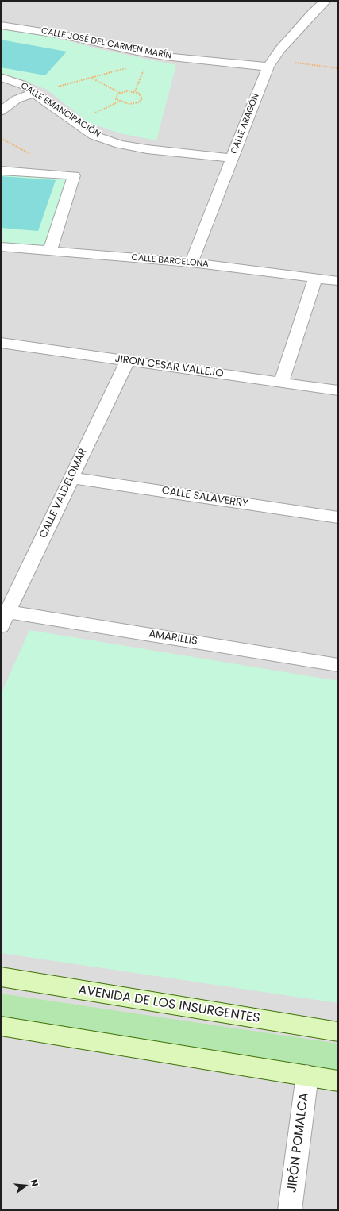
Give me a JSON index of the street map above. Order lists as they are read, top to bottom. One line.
{"streets":{"street":["CALLE JOSÉ DEL CARMEN MARÍN","CALLE EMANCIPACIÓN","CALLE ARAGÓN","CALLE BARCELONA","JIRON CESAR VALLEJO","CALLE VALDELOMAR","CALLE SALAVERRY","AMARILLIS","AVENIDA DE LOS INSURGENTES","JIRÓN POMALCA"]},"crossings":[["CALLE JOSÉ DEL CARMEN MARÍN","CALLE ARAGÓN"],["CALLE EMANCIPACIÓN","CALLE ARAGÓN"],["CALLE ARAGÓN","CALLE BARCELONA"],["JIRON CESAR VALLEJO","CALLE VALDELOMAR"],["CALLE VALDELOMAR","CALLE SALAVERRY"],["CALLE VALDELOMAR","AMARILLIS"]],"north":"right"}
